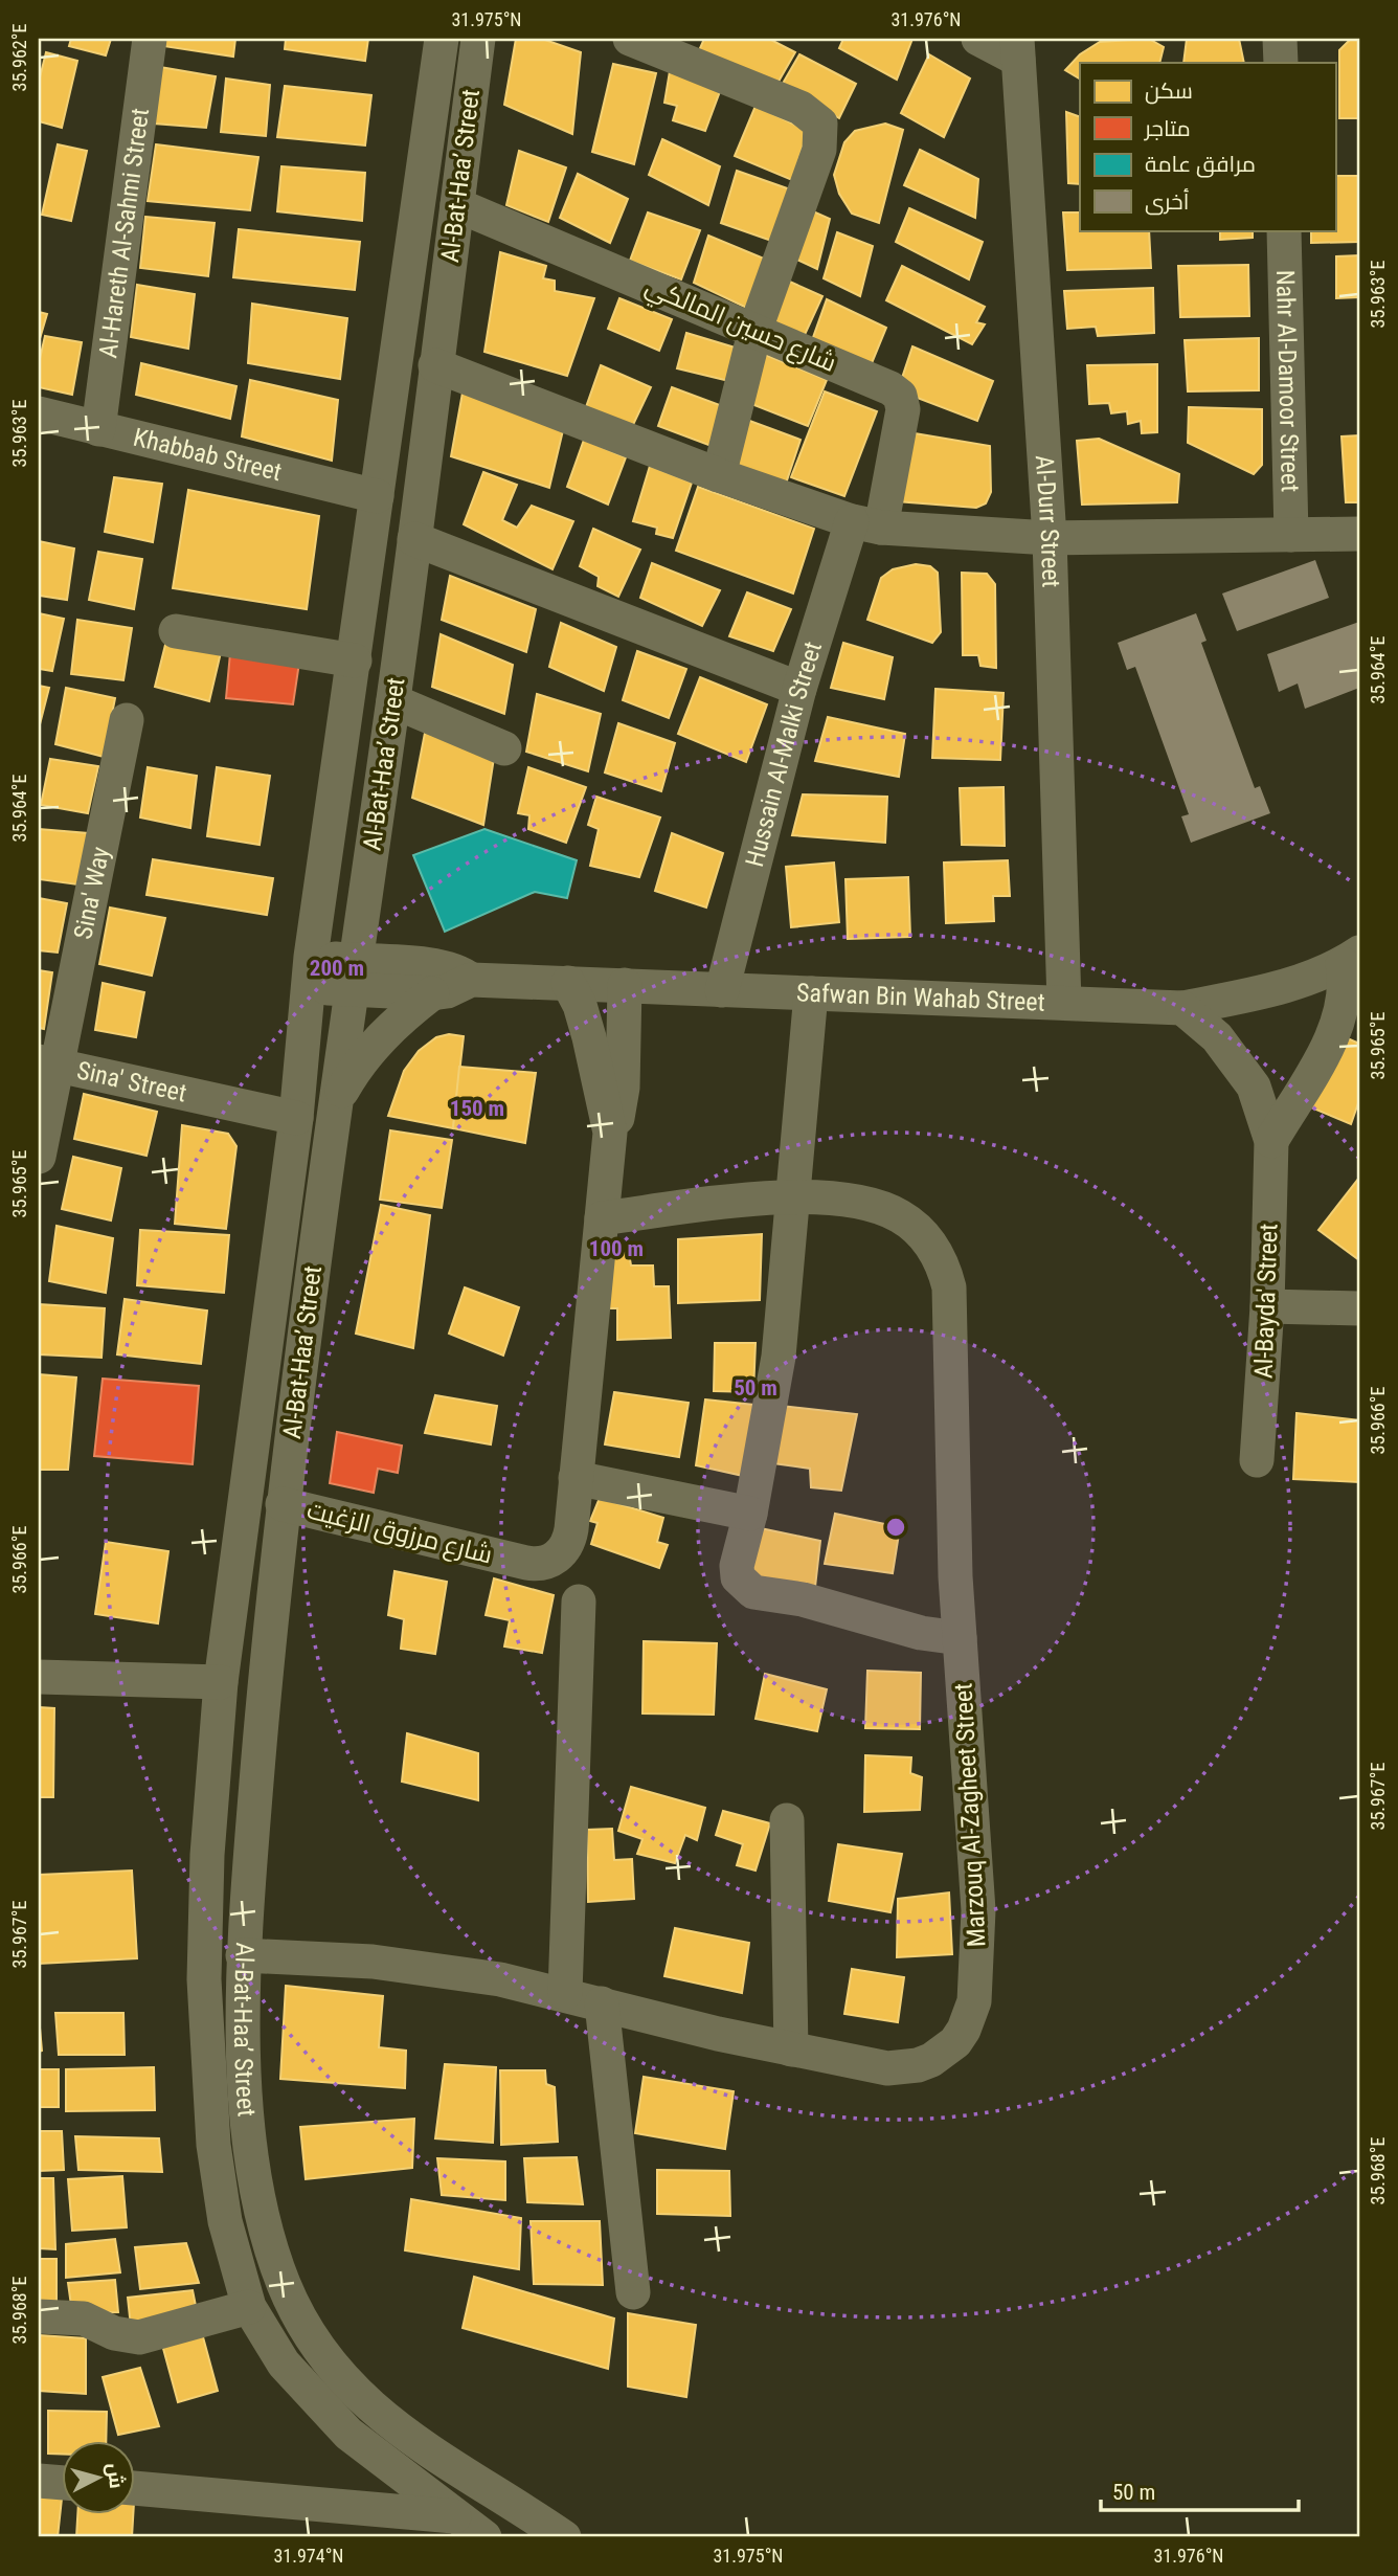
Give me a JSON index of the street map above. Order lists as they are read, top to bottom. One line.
{"streets":{"street":["Al-Bat-Haa’ Street","Al-Hareth Al-Sahmi Street","شارع حسين المالكي","Nahr Al-Damoor Street","Khabbab Street","Al-Durr Street","Hussain Al-Malki Street","Sina' Way","Safwan Bin Wahab Street","Sina' Street","Al-Bayda' Street","شارع مرزوق الزغيت","Marzouq Al-Zagheet Street"]},"crossings":[["Al-Bat-Haa’ Street","شارع حسين المالكي"],["Al-Bat-Haa’ Street","Khabbab Street"],["Al-Bat-Haa’ Street","Safwan Bin Wahab Street"],["Al-Bat-Haa’ Street","Sina' Street"],["Al-Bat-Haa’ Street","شارع مرزوق الزغيت"],["Al-Bat-Haa’ Street","Marzouq Al-Zagheet Street"],["Al-Hareth Al-Sahmi Street","Khabbab Street"],["شارع حسين المالكي","Hussain Al-Malki Street"],["Al-Durr Street","Safwan Bin Wahab Street"],["Hussain Al-Malki Street","Safwan Bin Wahab Street"],["Sina' Way","Sina' Street"],["Safwan Bin Wahab Street","Al-Bayda' Street"],["شارع مرزوق الزغيت","Marzouq Al-Zagheet Street"]],"legend":["سكن","متاجر","مرافق عامة","أخرى"],"scale_bar":"50 m","north":"right","coordinates":["31.975°N","31.976°N","35.962°E","35.963°E","35.964°E","35.965°E","35.966°E","35.967°E","35.968°E","31.974°N"],"rings":["200 m","150 m","100 m","50 m"]}
